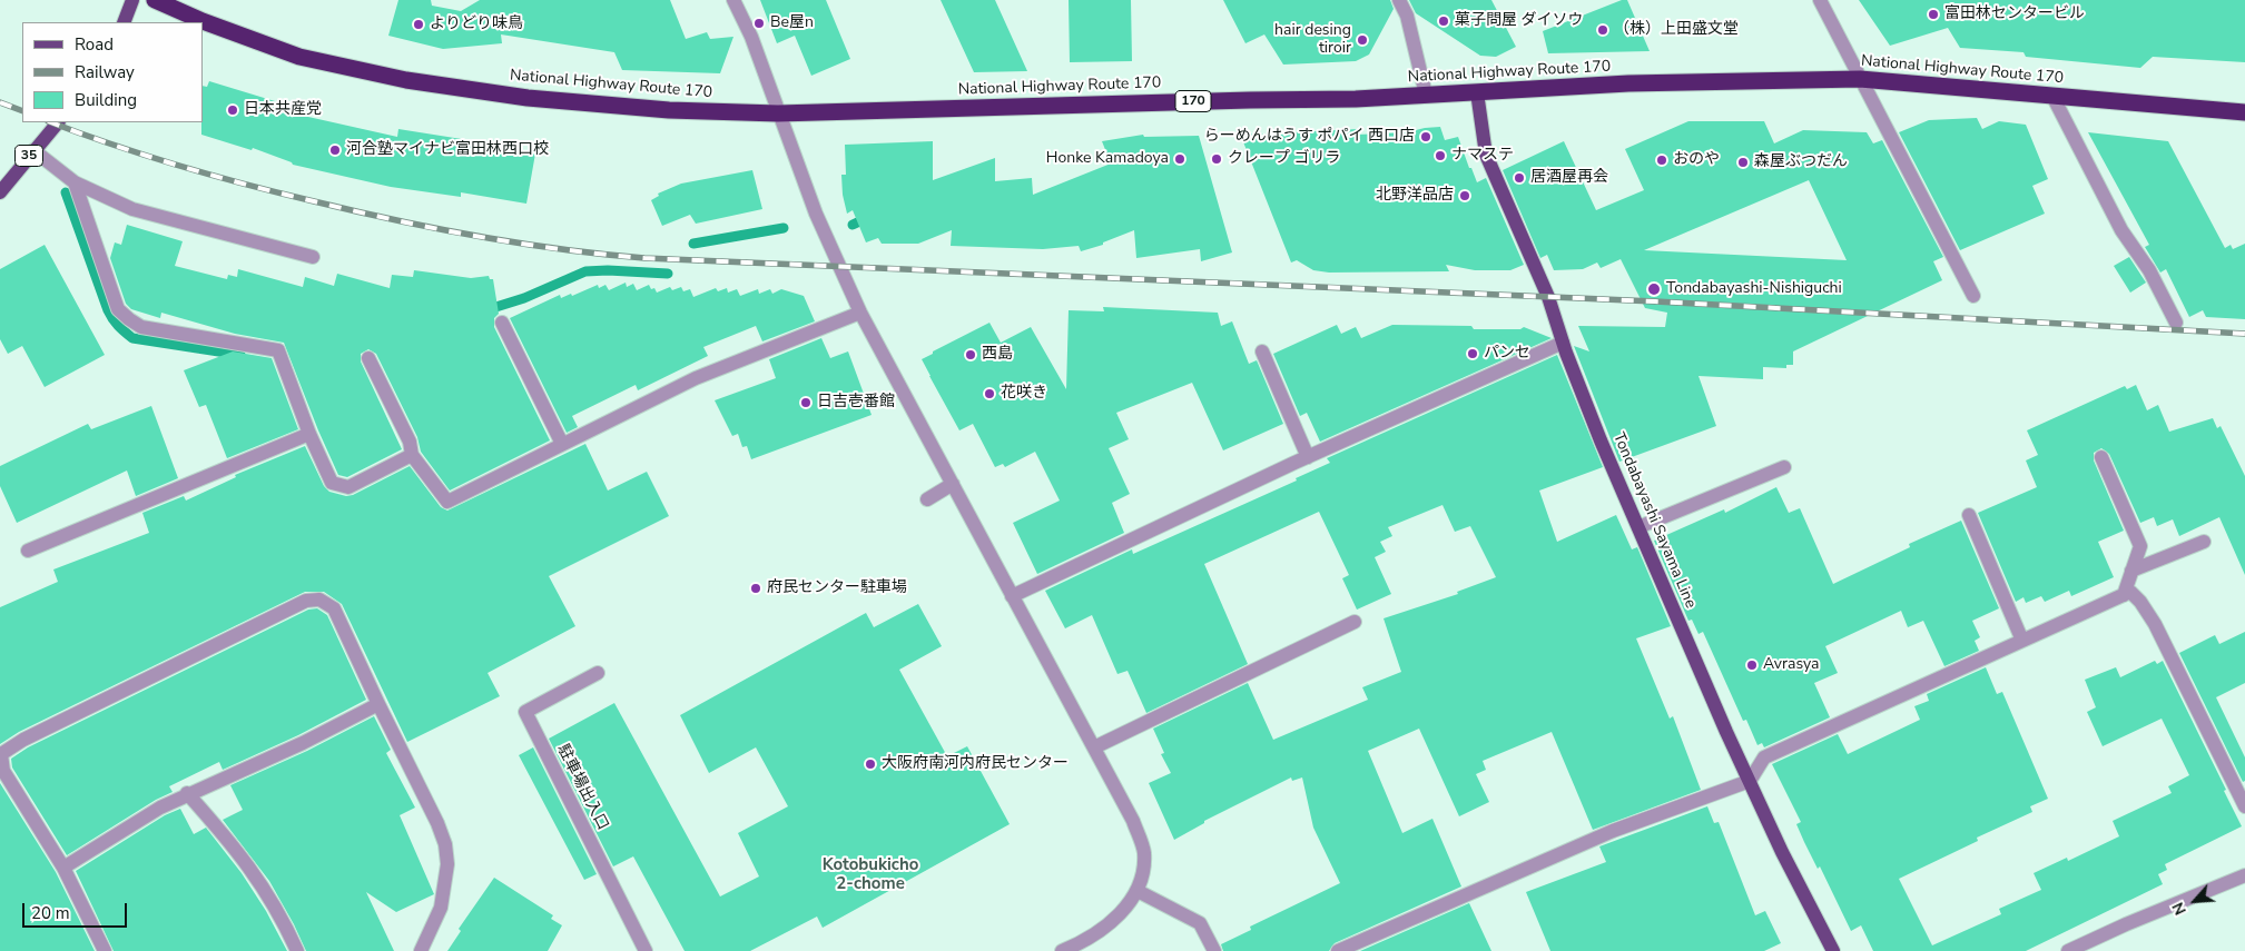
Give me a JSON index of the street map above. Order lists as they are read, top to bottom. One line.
{"streets":{"highway":["National Highway Route 170","170"],"main road":["35","Tondabayashi Sayama Line"],"street":["駐車場出入口"]},"crossings":[["National Highway Route 170","Tondabayashi Sayama Line"]],"districts":["Kotobukicho 2-chome"],"places":["富田林センタービル","菓子問屋 ダイソウ","Be屋n","よりどり味鳥","（株）上田盛文堂","hair desing tiroir","日本共産党","らーめんはうす ポパイ 西口店","河合塾マイナビ富田林西口校","ナマステ","Honke Kamadoya","クレープ ゴリラ","おのや","森屋ぶつだん","居酒屋再会","北野洋品店","Tondabayashi-Nishiguchi","パンセ","西島","花咲き","日吉壱番館","府民センター駐車場","Avrasya","大阪府南河内府民センター"],"legend":["Road","Railway","Building"],"scale_bar":"20 m","north":"bottom left"}
